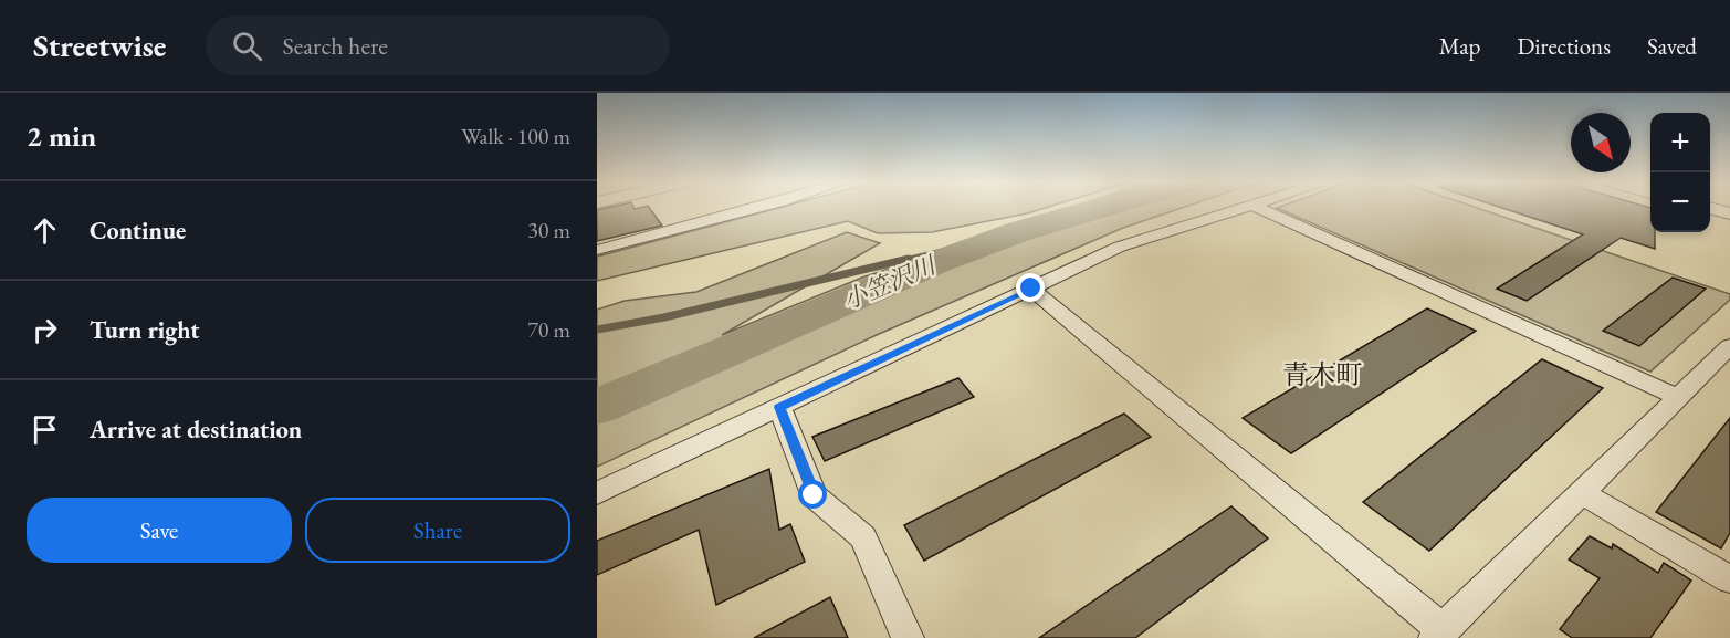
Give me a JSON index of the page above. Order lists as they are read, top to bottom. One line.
{"districts":["青木町"],"water":["小笠沢川"],"north":"bottom right","page":{"header":"Streetwise","search":"Search here","nav":["Map","Directions","Saved"],"heading":["2 min","Walk · 100 m"],"map_buttons":["+","−"],"list":[["Continue","30 m"],["Turn right","70 m"],"Arrive at destination"],"buttons":["Save","Share"]}}
